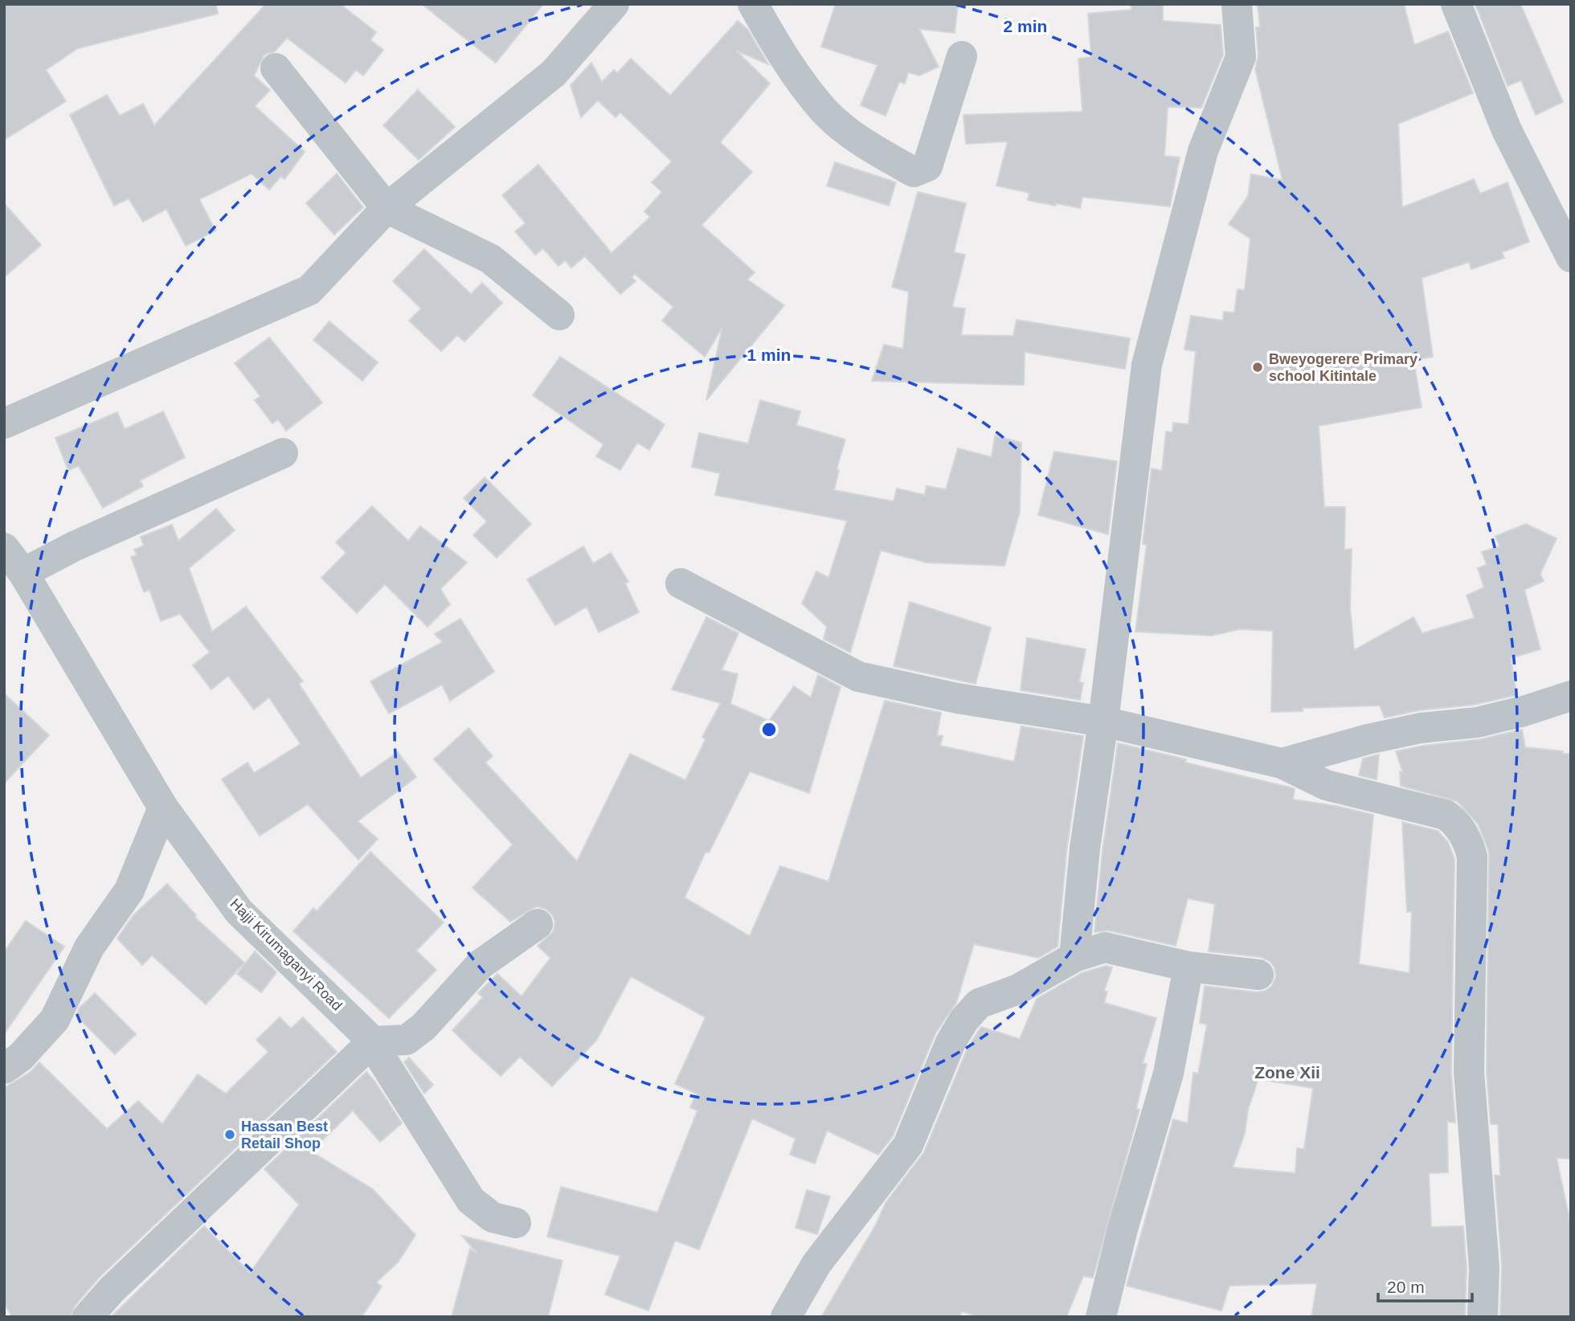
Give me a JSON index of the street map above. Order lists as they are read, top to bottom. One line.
{"streets":{"street":["Hajji Kirumaganyi Road"]},"districts":["Zone Xii"],"places":["Bweyogerere Primary school Kitintale","Hassan Best Retail Shop"],"scale_bar":"20 m","rings":["2 min","1 min"]}
